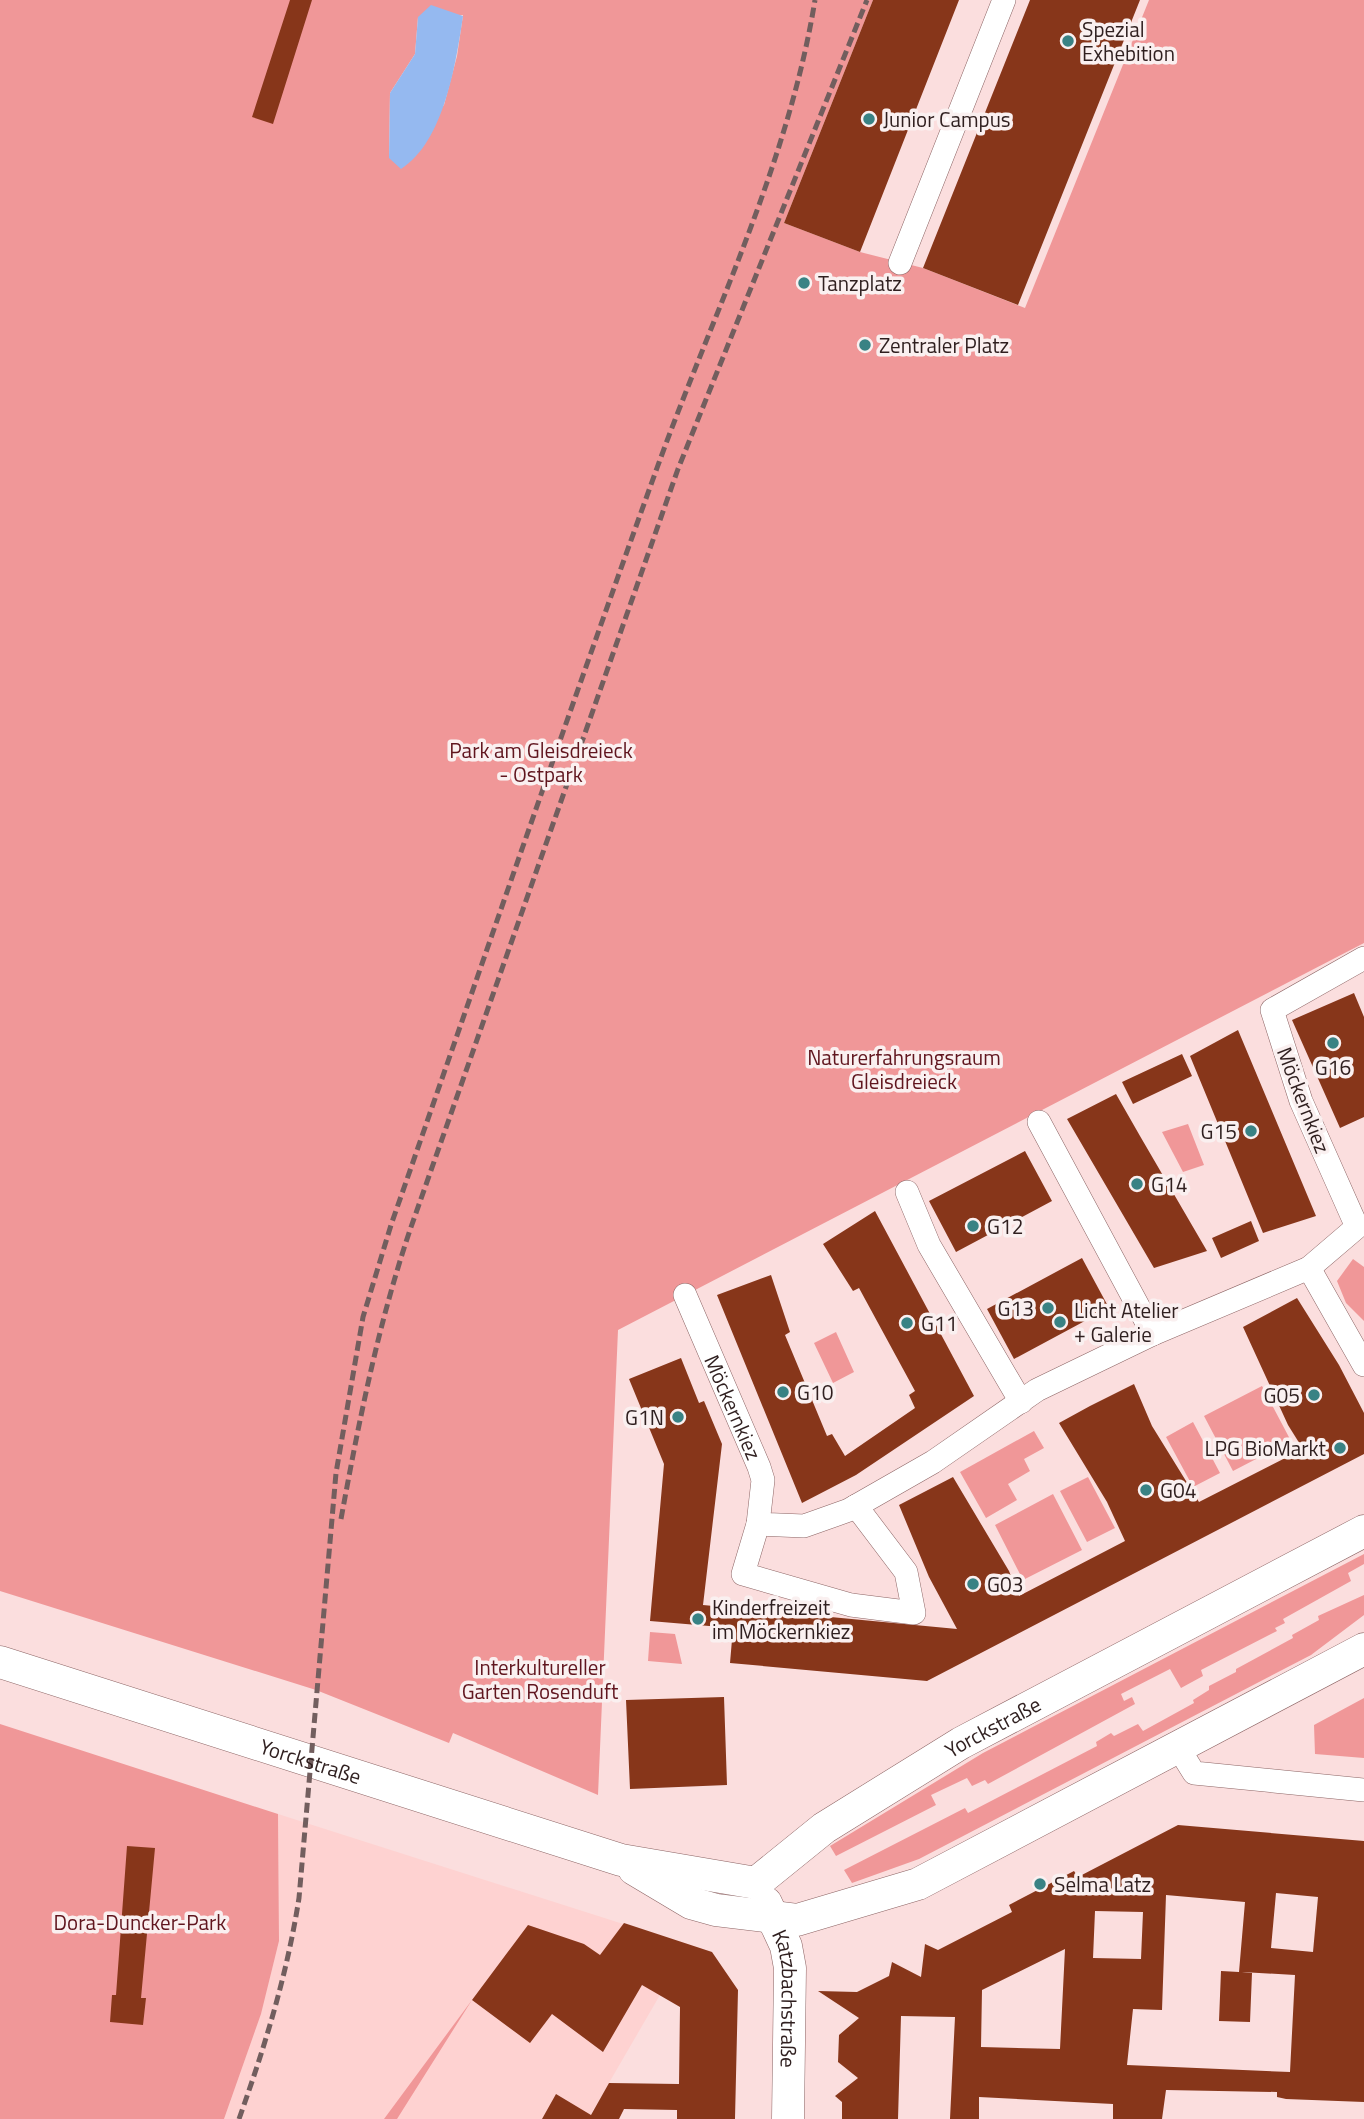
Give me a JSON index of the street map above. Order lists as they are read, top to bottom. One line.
{"streets":{"main road":["Yorckstraße","Katzbachstraße"],"street":["Möckernkiez"]},"crossings":[["Yorckstraße","Katzbachstraße"]],"parks":["Park am Gleisdreieck - Ostpark","Naturerfahrungsraum Gleisdreieck","Interkultureller Garten Rosenduft","Dora-Duncker-Park"],"places":["Spezial Exhebition","Junior Campus","Tanzplatz","Zentraler Platz","G16","G15","G14","G12","G13","Licht Atelier + Galerie","G11","G10","G05","G1N","LPG BioMarkt","G04","G03","Kinderfreizeit im Möckernkiez","Selma Latz"]}
